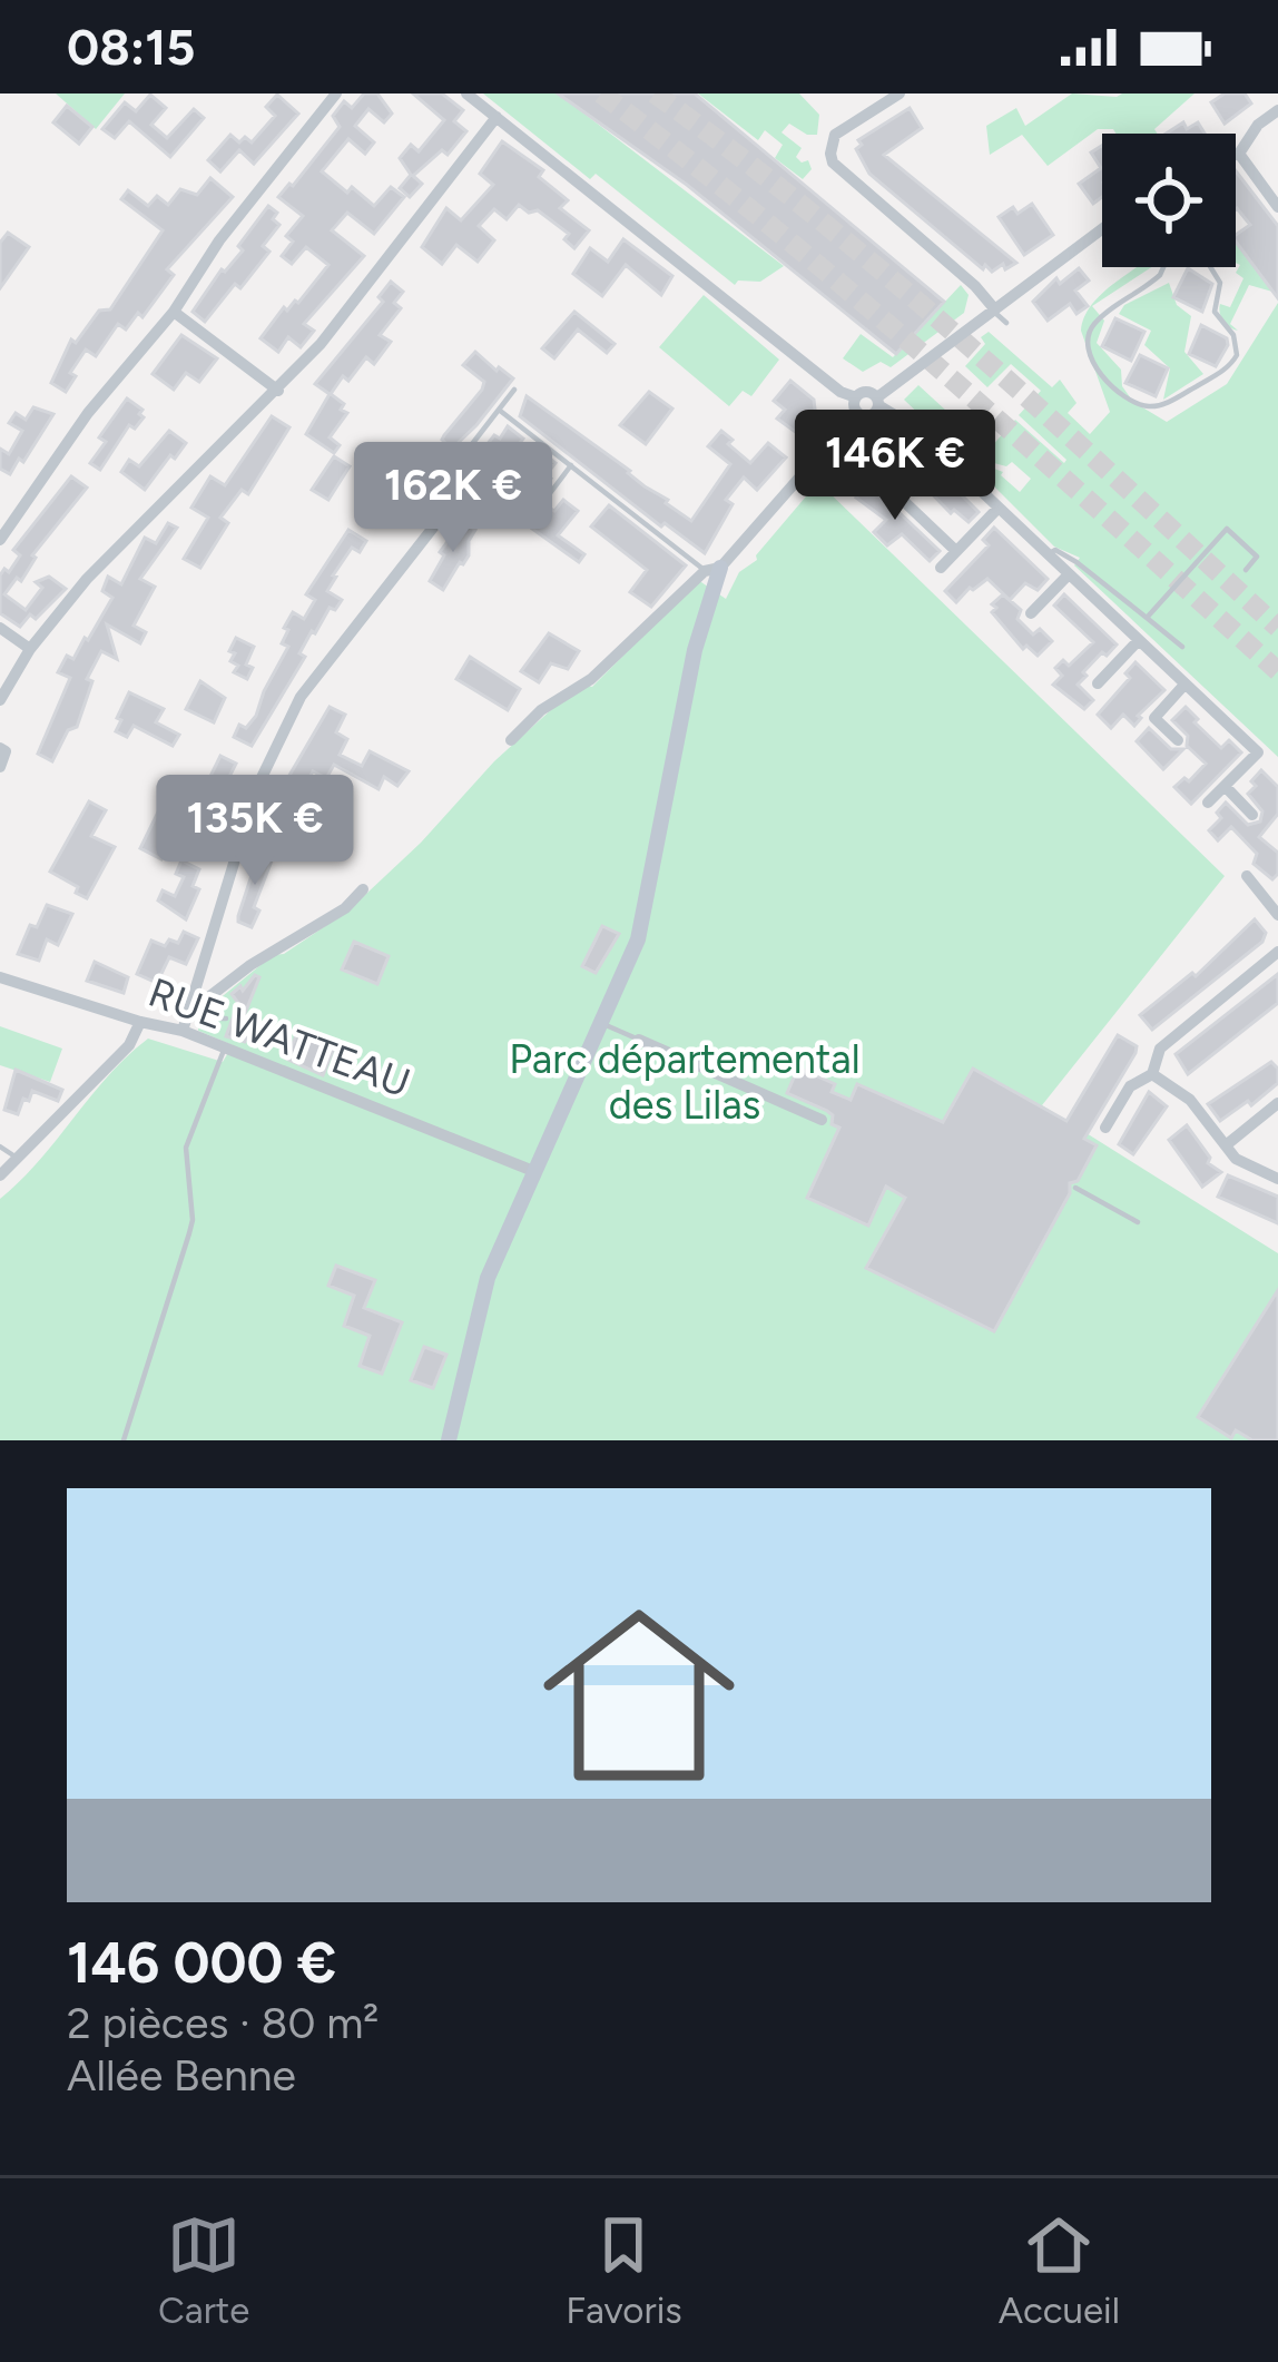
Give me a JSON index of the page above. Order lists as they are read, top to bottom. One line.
{"streets":{"street":["RUE WATTEAU"]},"parks":["Parc départemental des Lilas"],"page":{"status":"08:15","price":["146K €","162K €","135K €"],"list":[{"name":"146 000 €","note":"2 pièces · 80 m² · Allée Benne"}],"tabs":["Carte","Favoris","Accueil"]}}
